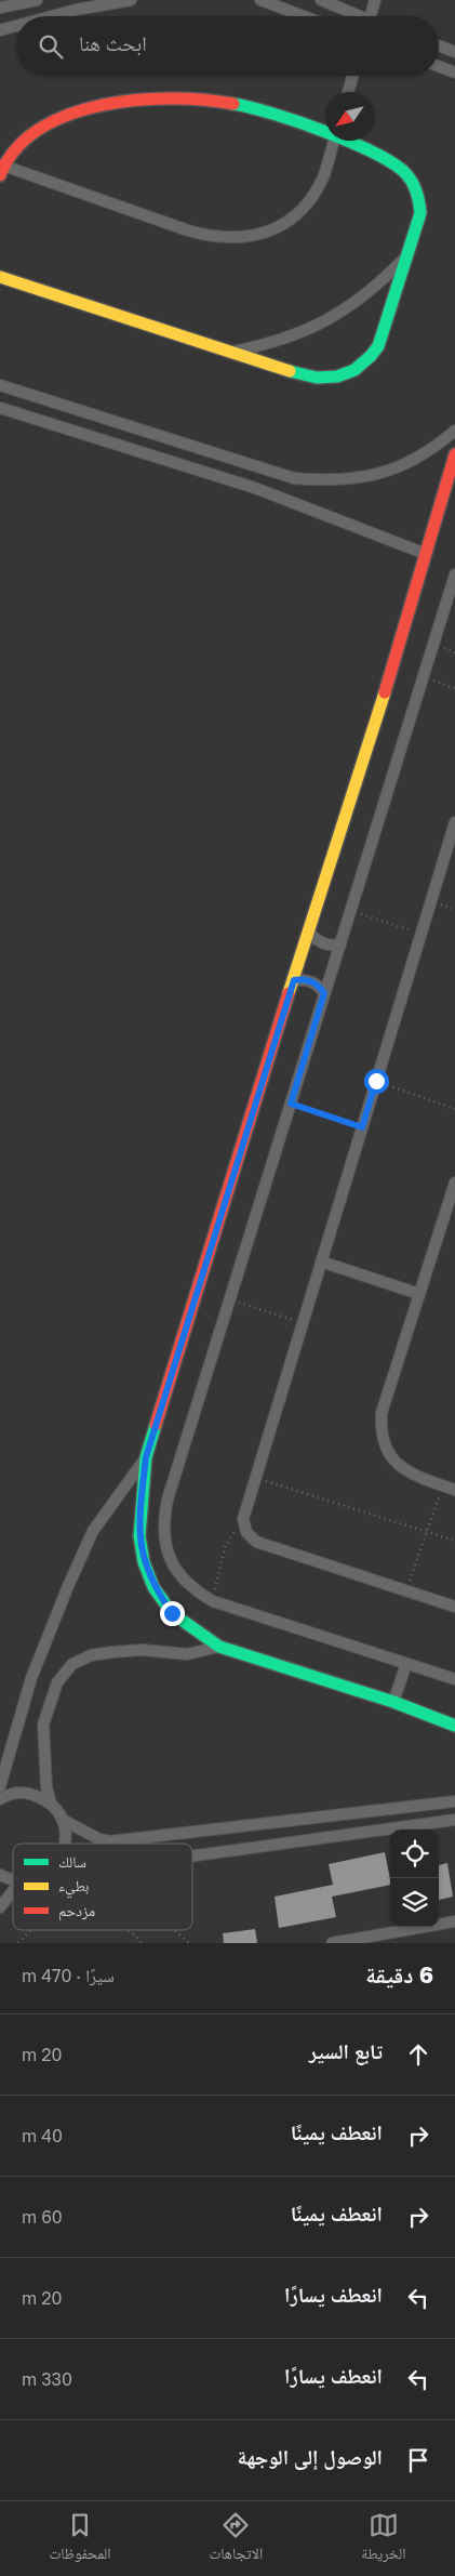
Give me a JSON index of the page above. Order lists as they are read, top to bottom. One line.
{"legend":["سالك","بطيء","مزدحم"],"north":"bottom left","page":{"search":"ابحث هنا","heading":["6 دقيقة","سيرًا · 470 m"],"list":[["تابع السير","20 m"],["انعطف يمينًا","40 m"],["انعطف يمينًا","60 m"],["انعطف يسارًا","20 m"],["انعطف يسارًا","330 m"],"الوصول إلى الوجهة"],"nav":["الخريطة","الاتجاهات","المحفوظات"]}}
